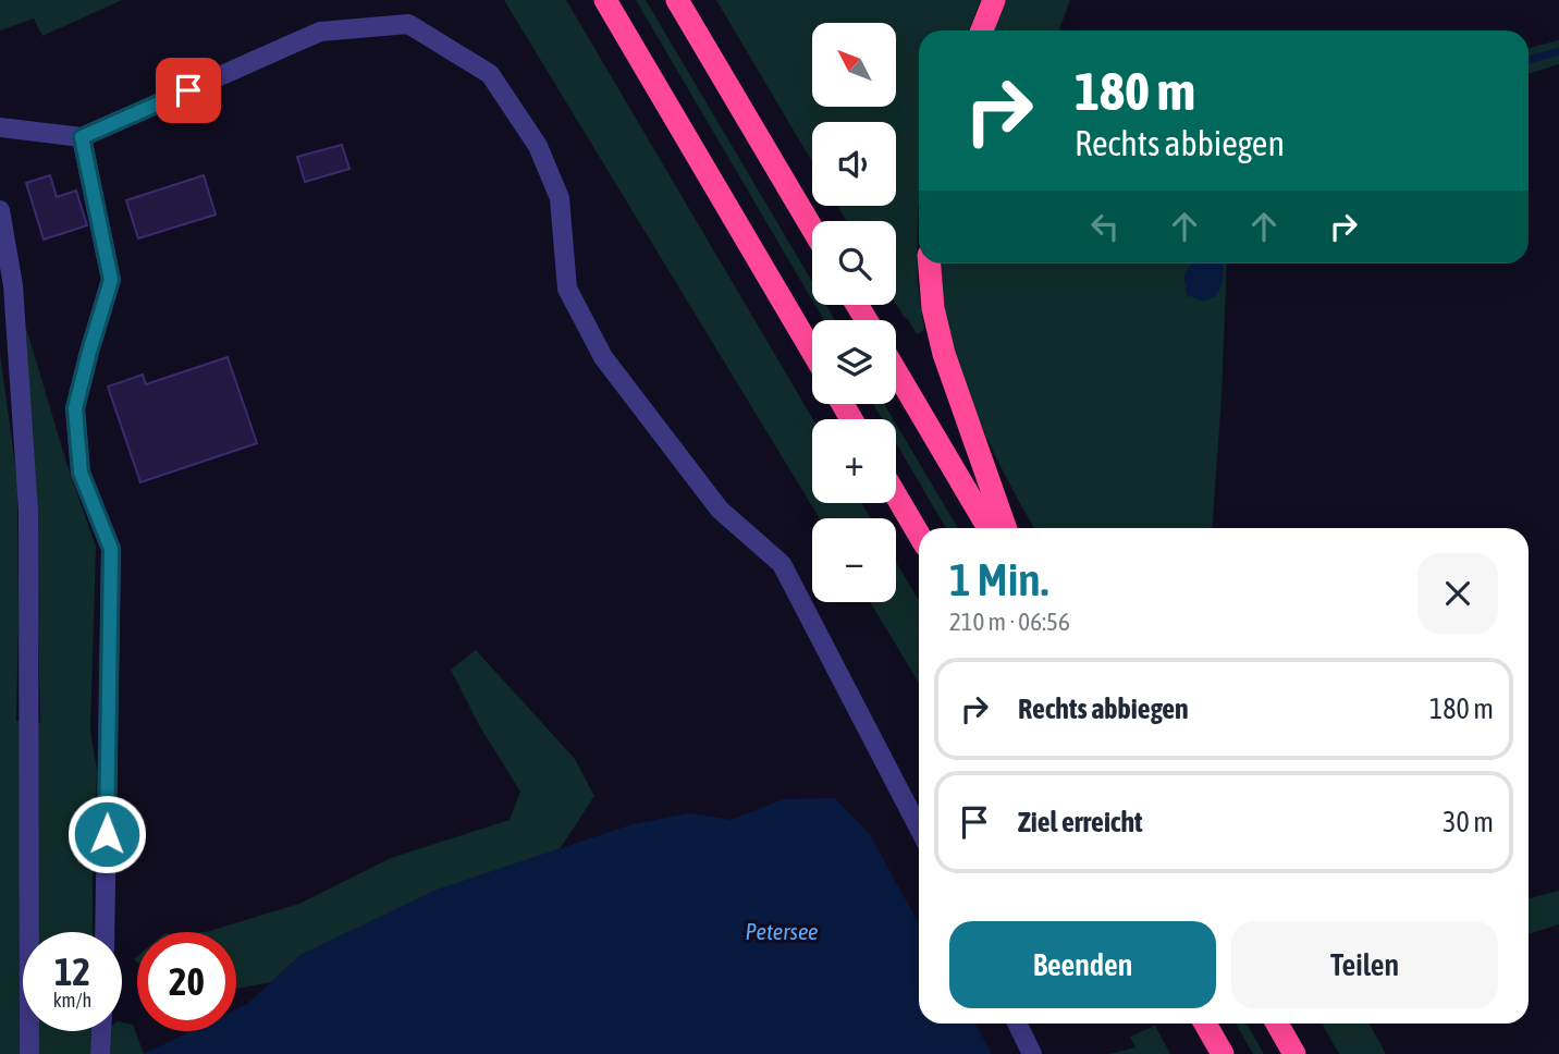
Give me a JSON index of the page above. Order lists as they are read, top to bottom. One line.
{"water":["Petersee"],"north":"top left","page":{"map_buttons":["+","−"],"turn":["180 m","Rechts abbiegen"],"heading":["1 Min.","210 m · 06:56"],"list":[{"name":"Rechts abbiegen","value":"180 m"},{"name":"Ziel erreicht","value":"30 m"}],"buttons":["Beenden","Teilen"],"speed":"12 km/h","limit":"20"}}
